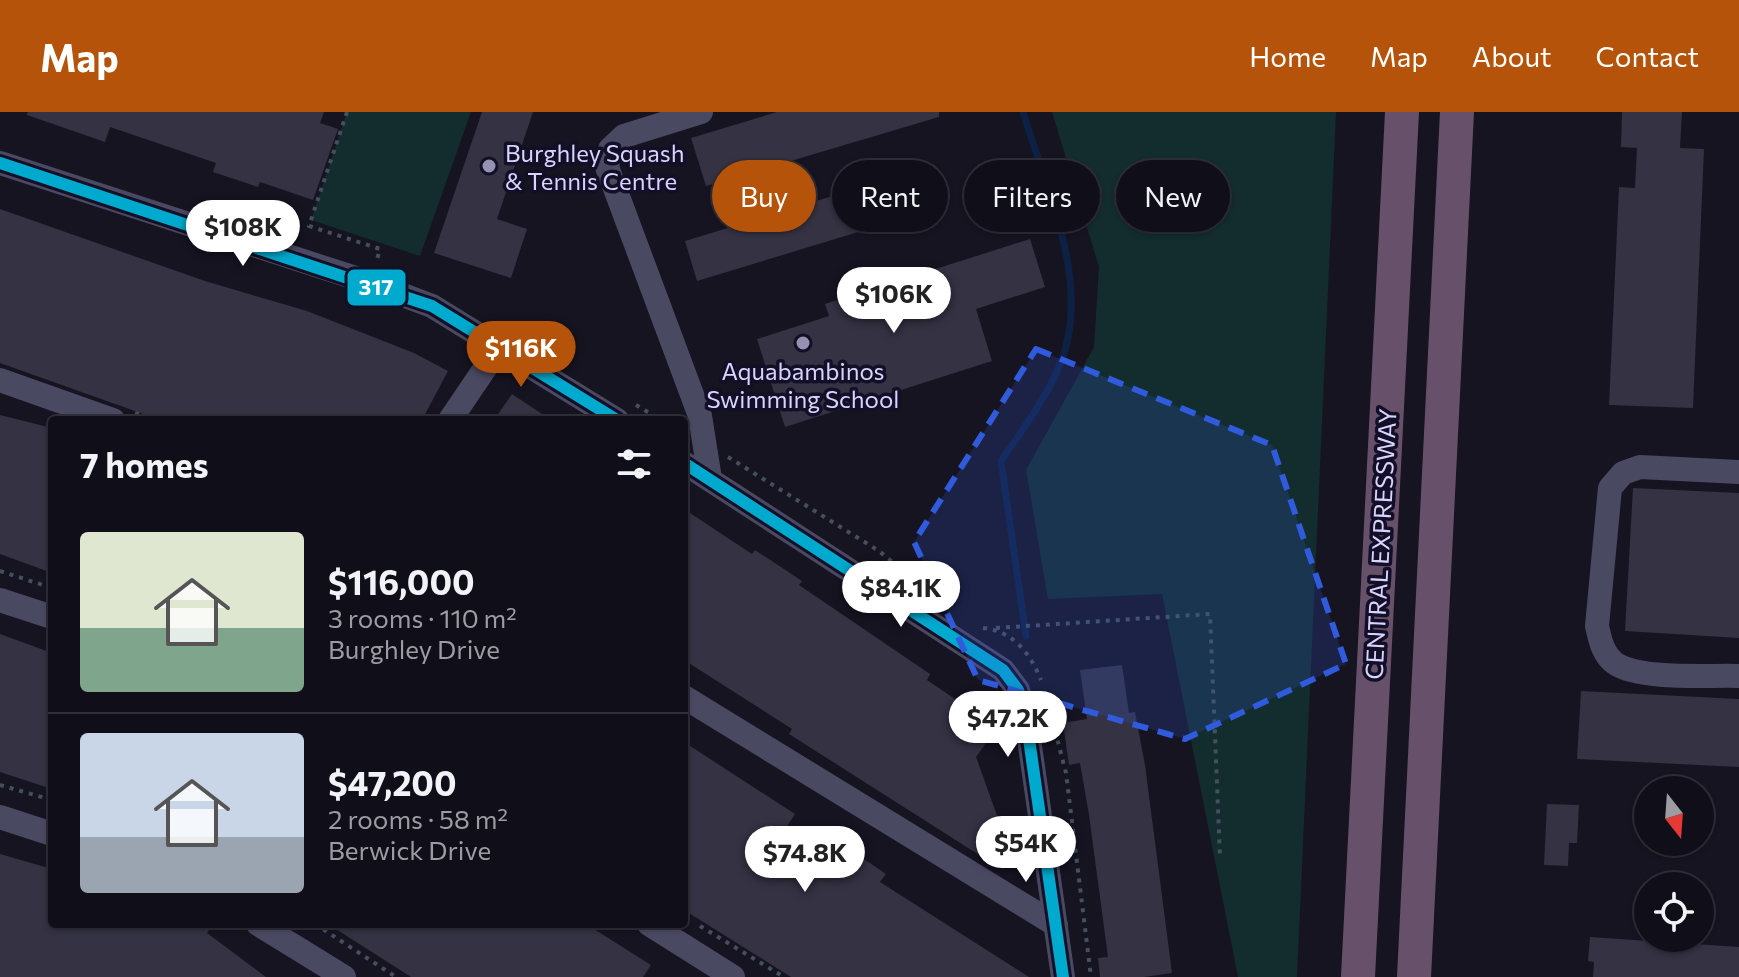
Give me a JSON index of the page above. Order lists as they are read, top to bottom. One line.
{"streets":{"highway":["CENTRAL EXPRESSWAY"]},"places":["Burghley Squash & Tennis Centre","Aquabambinos Swimming School"],"lines":["transit line 317"],"north":"bottom","page":{"header":"Map","nav":["Home","Map","About","Contact"],"chip":["Buy","Rent","Filters","New"],"price":["$108K","$106K","$116K","$84.1K","$47.2K","$54K","$74.8K"],"heading":"7 homes","list":[{"name":"$116,000","note":"3 rooms · 110 m² · Burghley Drive"},{"name":"$47,200","note":"2 rooms · 58 m² · Berwick Drive"}]}}
